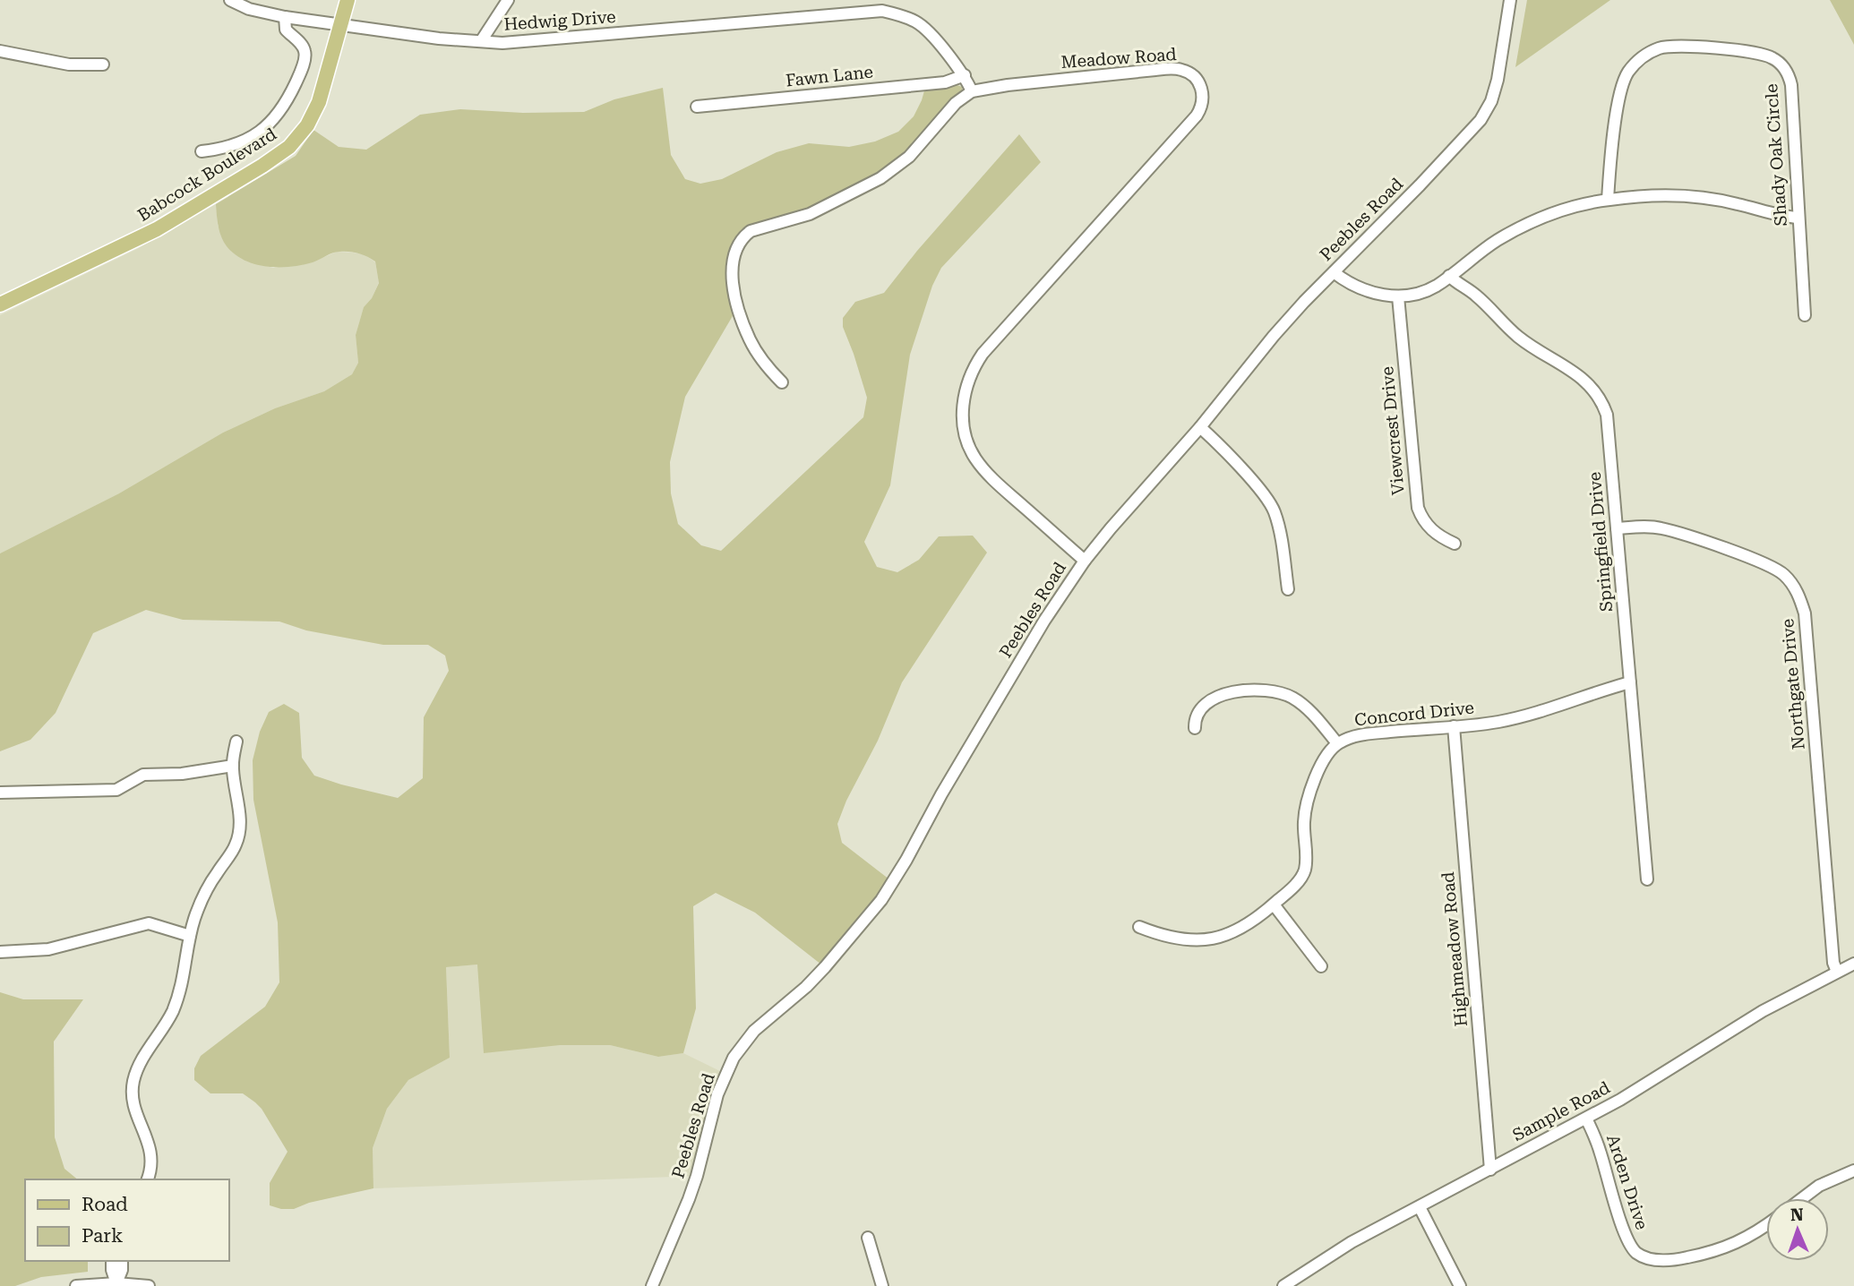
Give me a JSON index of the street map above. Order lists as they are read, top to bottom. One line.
{"streets":{"main road":["Babcock Boulevard"],"street":["Hedwig Drive","Meadow Road","Fawn Lane","Shady Oak Circle","Peebles Road","Viewcrest Drive","Springfield Drive","Northgate Drive","Concord Drive","Highmeadow Road","Sample Road","Arden Drive"]},"crossings":[["Hedwig Drive","Meadow Road"],["Hedwig Drive","Fawn Lane"],["Hedwig Drive","Babcock Boulevard"],["Meadow Road","Peebles Road"],["Springfield Drive","Northgate Drive"],["Springfield Drive","Concord Drive"],["Northgate Drive","Sample Road"],["Concord Drive","Highmeadow Road"],["Highmeadow Road","Sample Road"],["Sample Road","Arden Drive"]],"legend":["Road","Park"],"north":"top"}
